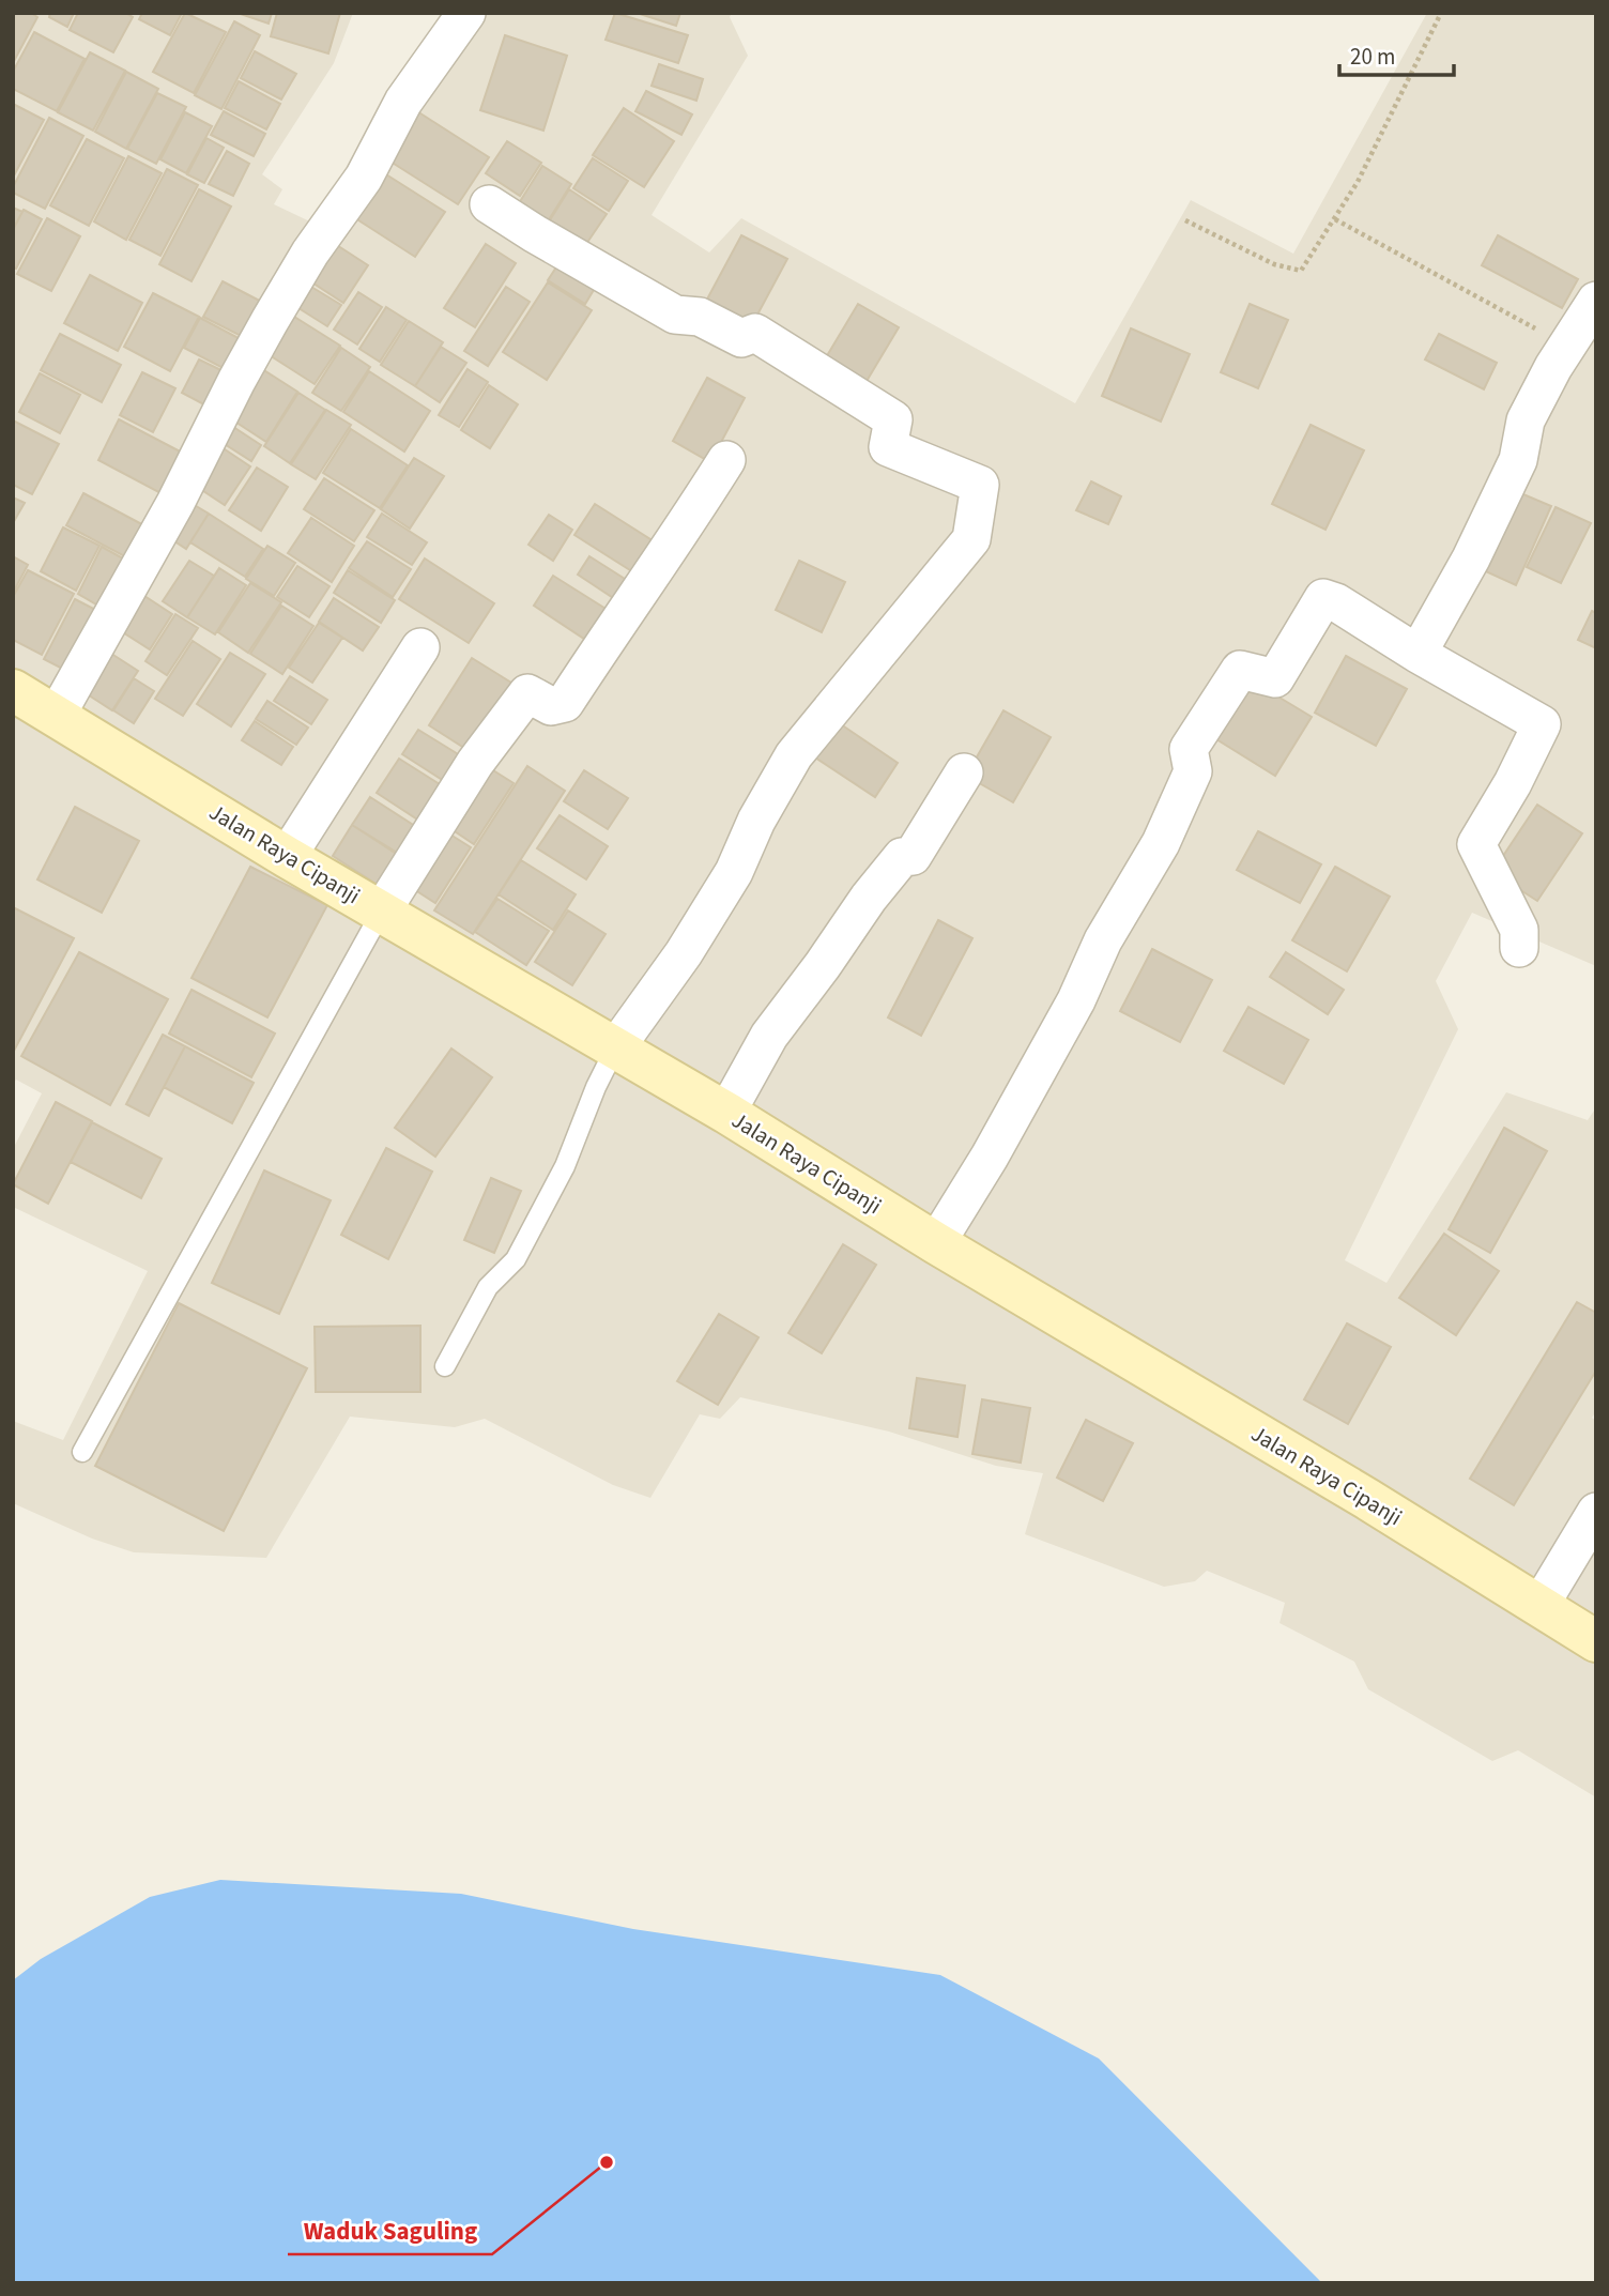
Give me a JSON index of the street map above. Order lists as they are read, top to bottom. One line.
{"streets":{"main road":["Jalan Raya Cipanji"]},"places":["Waduk Saguling"],"scale_bar":"20 m"}
